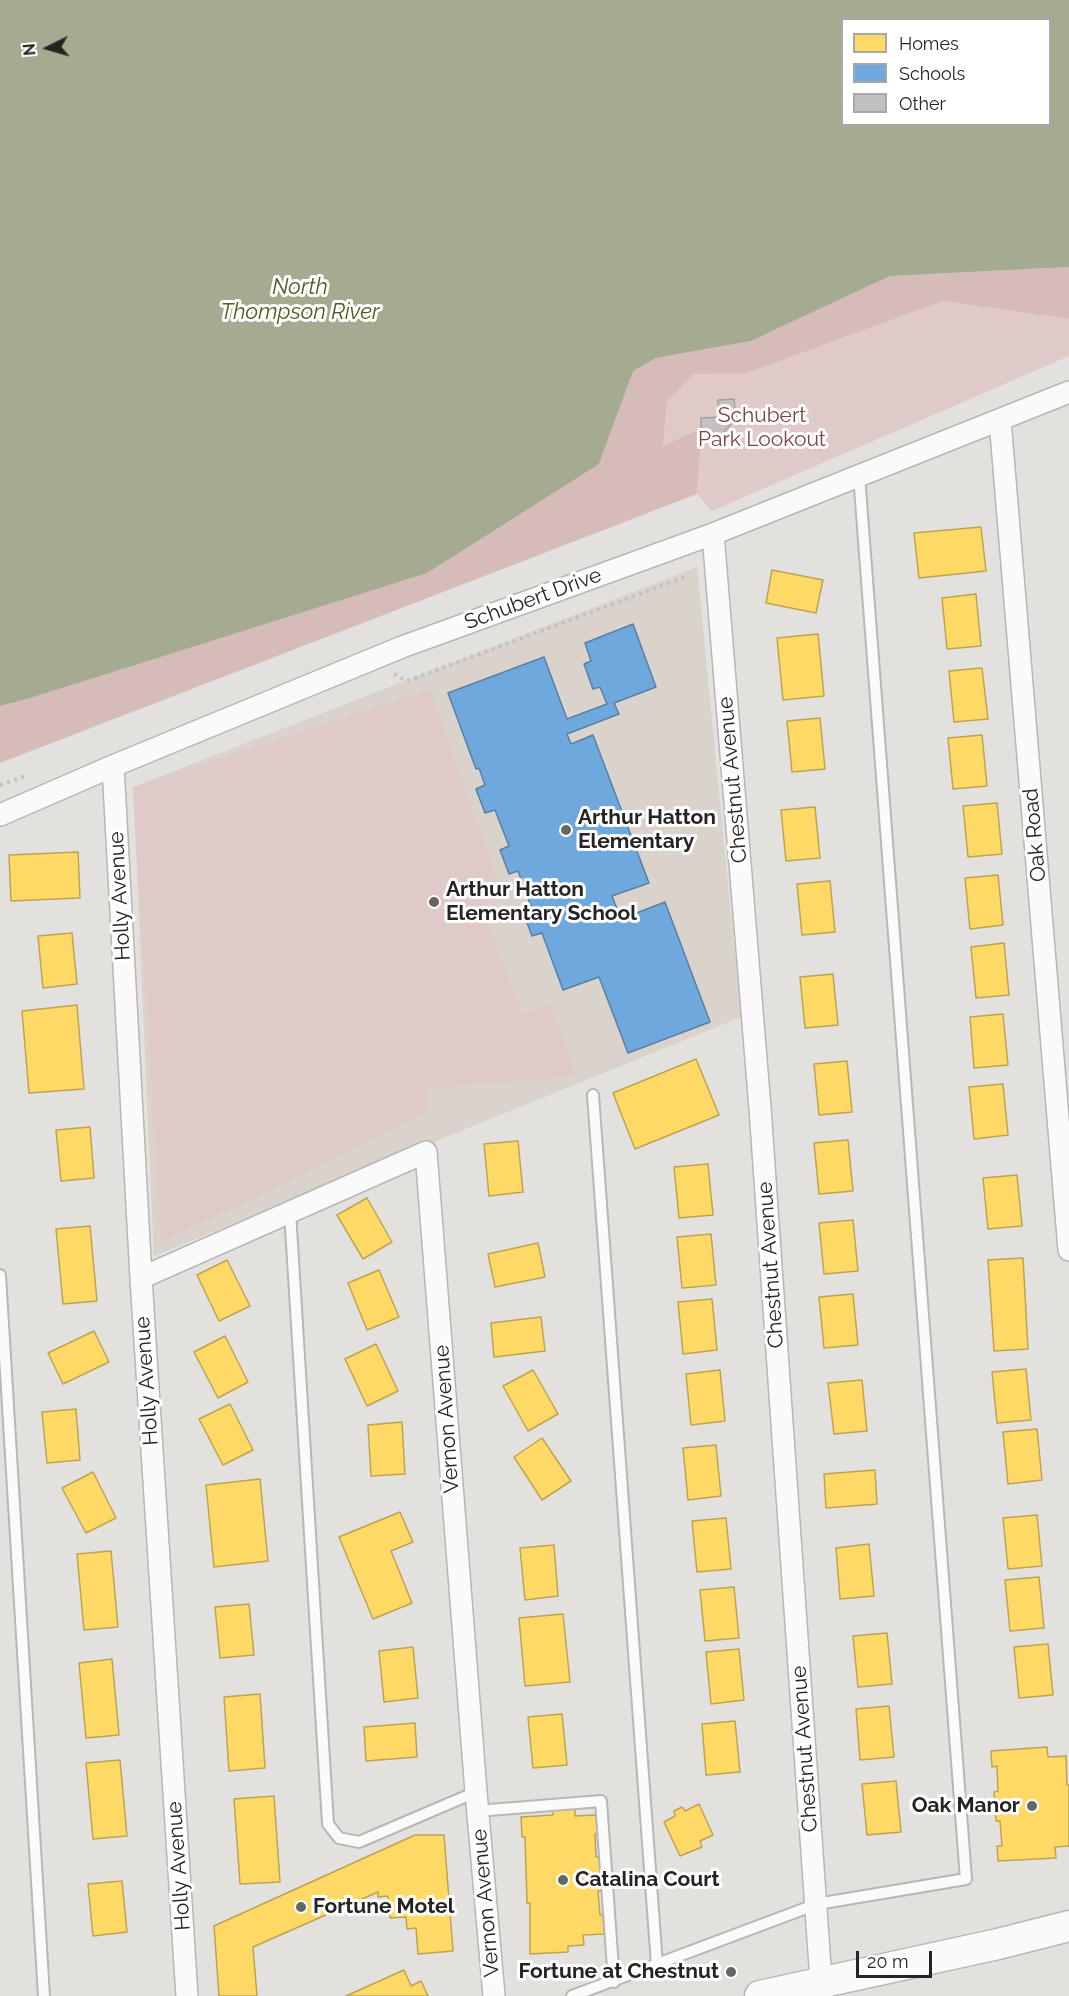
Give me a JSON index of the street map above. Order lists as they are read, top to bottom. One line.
{"streets":{"street":["Schubert Drive","Chestnut Avenue","Oak Road","Holly Avenue","Vernon Avenue"]},"crossings":[["Schubert Drive","Chestnut Avenue"],["Schubert Drive","Oak Road"],["Schubert Drive","Holly Avenue"],["Holly Avenue","Vernon Avenue"]],"water":["North Thompson River"],"parks":["Schubert Park Lookout"],"places":["Arthur Hatton Elementary","Arthur Hatton Elementary School","Oak Manor","Catalina Court","Fortune Motel","Fortune at Chestnut"],"legend":["Homes","Schools","Other"],"scale_bar":"20 m","north":"left"}
